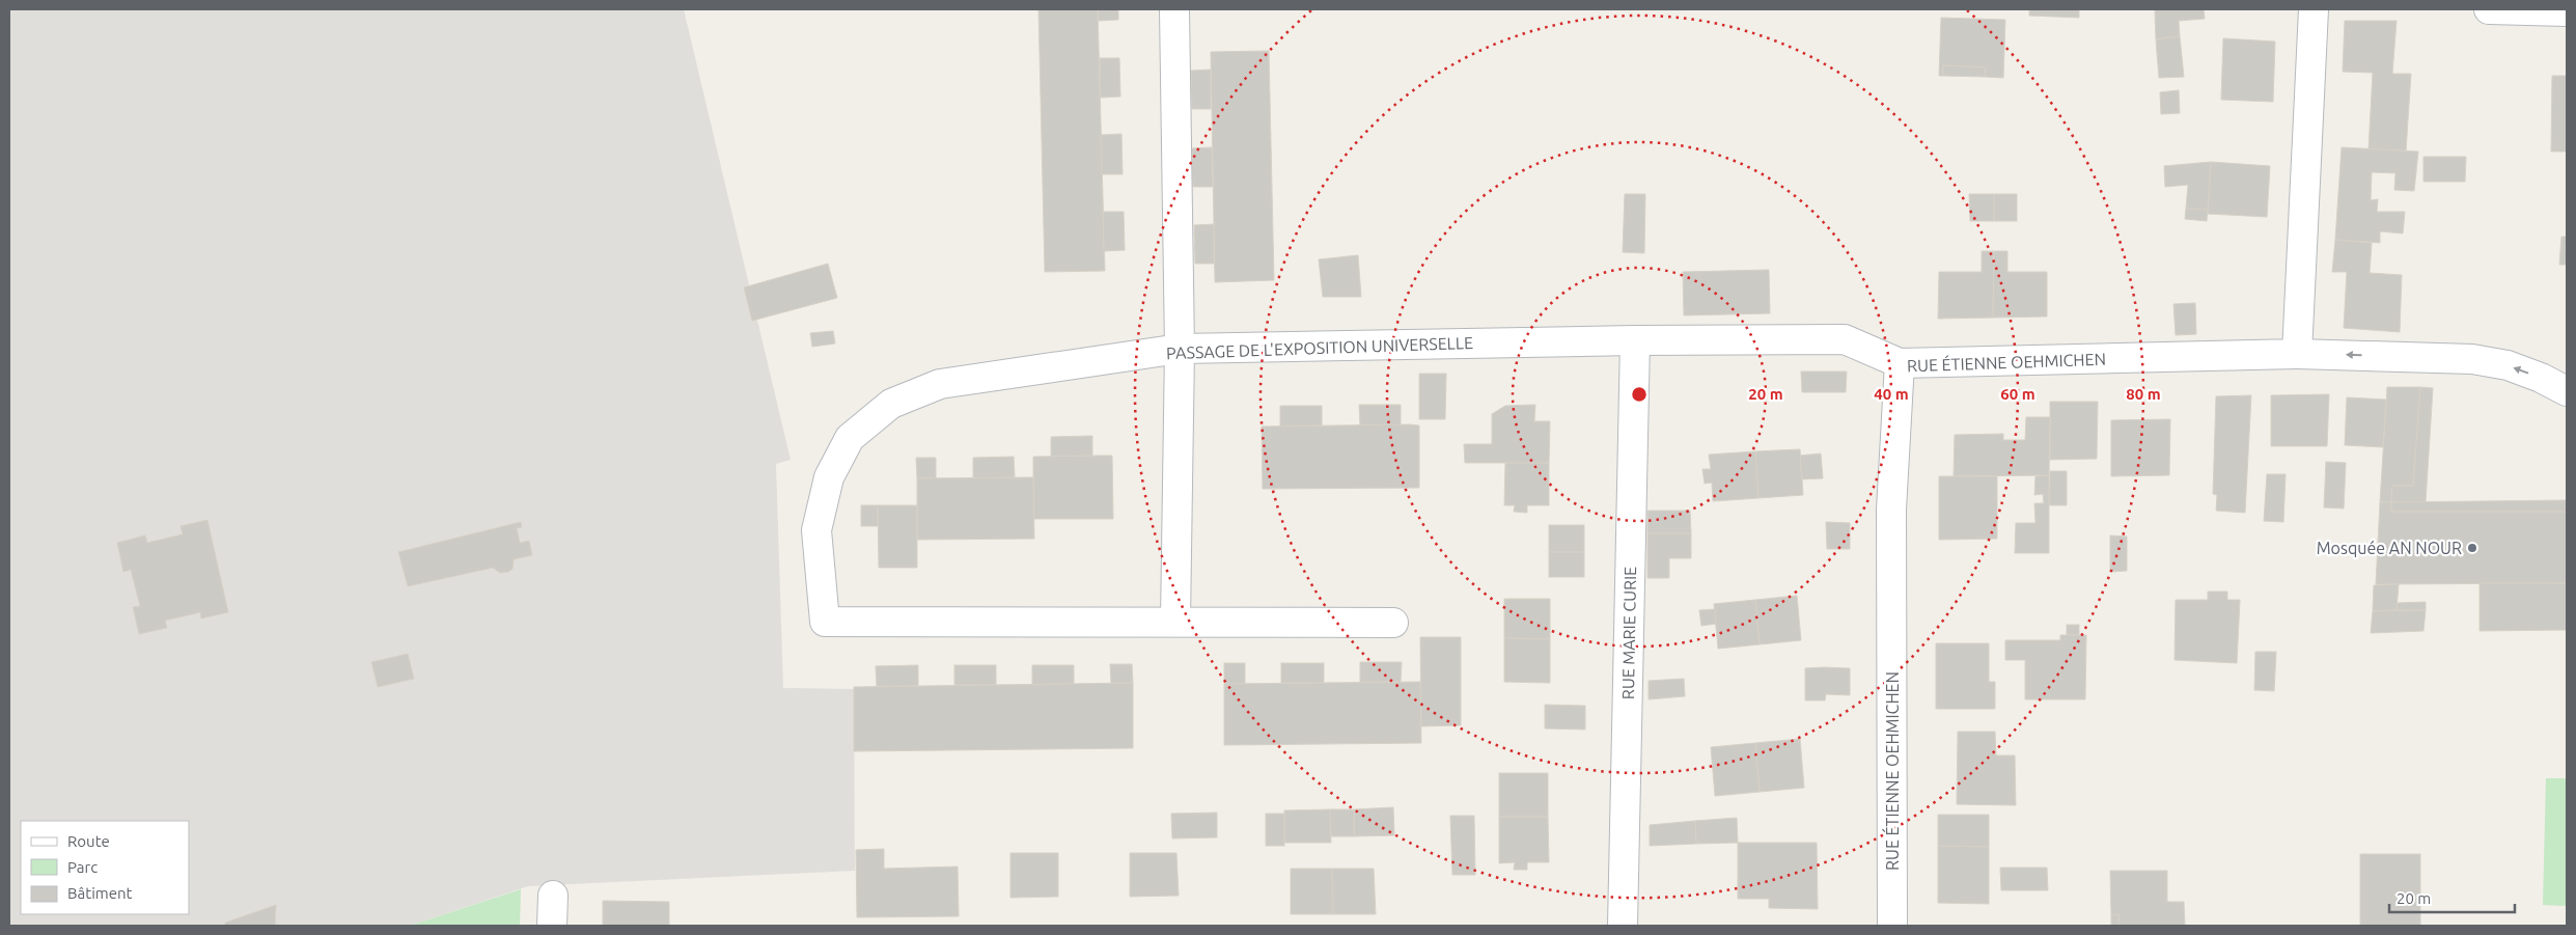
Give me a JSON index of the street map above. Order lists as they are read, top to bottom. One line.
{"streets":{"street":["PASSAGE DE L'EXPOSITION UNIVERSELLE","RUE ÉTIENNE OEHMICHEN","RUE MARIE CURIE"]},"crossings":[["PASSAGE DE L'EXPOSITION UNIVERSELLE","RUE ÉTIENNE OEHMICHEN"],["PASSAGE DE L'EXPOSITION UNIVERSELLE","RUE MARIE CURIE"]],"places":["Mosquée AN NOUR"],"legend":["Route","Parc","Bâtiment"],"scale_bar":"20 m","rings":["20 m","40 m","60 m","80 m"]}
